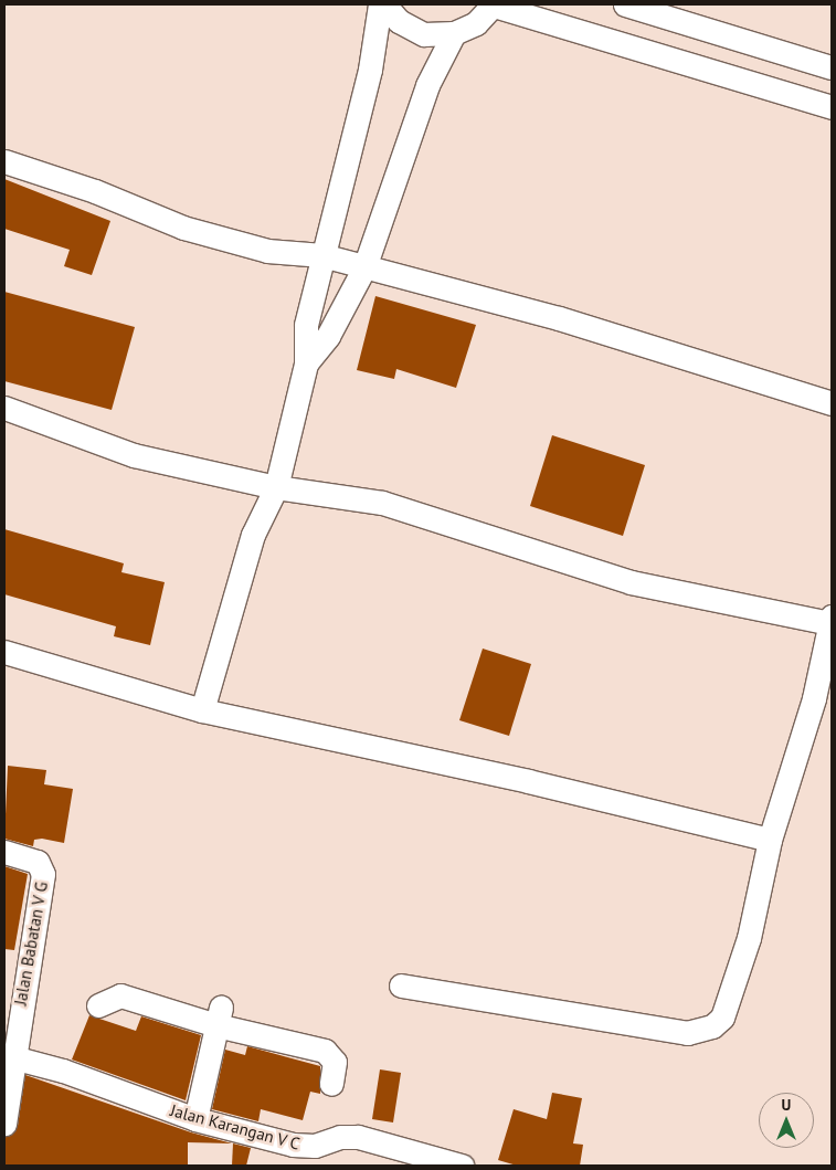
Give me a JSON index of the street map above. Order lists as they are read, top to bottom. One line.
{"streets":{"street":["Jalan Babatan V G","Jalan Karangan V C"]},"crossings":[["Jalan Babatan V G","Jalan Karangan V C"]],"north":"top"}
